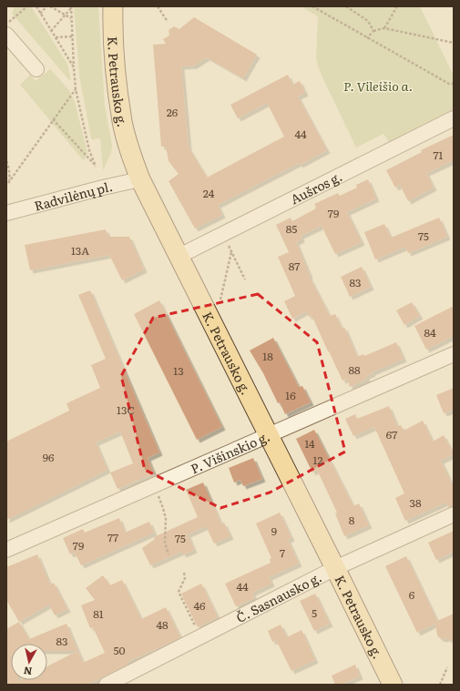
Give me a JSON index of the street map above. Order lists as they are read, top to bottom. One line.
{"streets":{"main road":["K. Petrausko g."],"street":["Aušros g.","Radvilėnų pl.","P. Višinskio g.","Č. Sasnausko g."]},"crossings":[["K. Petrausko g.","Aušros g."],["K. Petrausko g.","Radvilėnų pl."],["K. Petrausko g.","P. Višinskio g."],["K. Petrausko g.","Č. Sasnausko g."]],"parks":["P. Vileišio a."],"house_numbers":["26","44","71","24","79","85","75","13A","87","83","84","18","88","13","16","13C","67","14","96","12","38","8","9","77","75","79","7","44","6","46","5","81","48","83","50"],"north":"bottom"}
